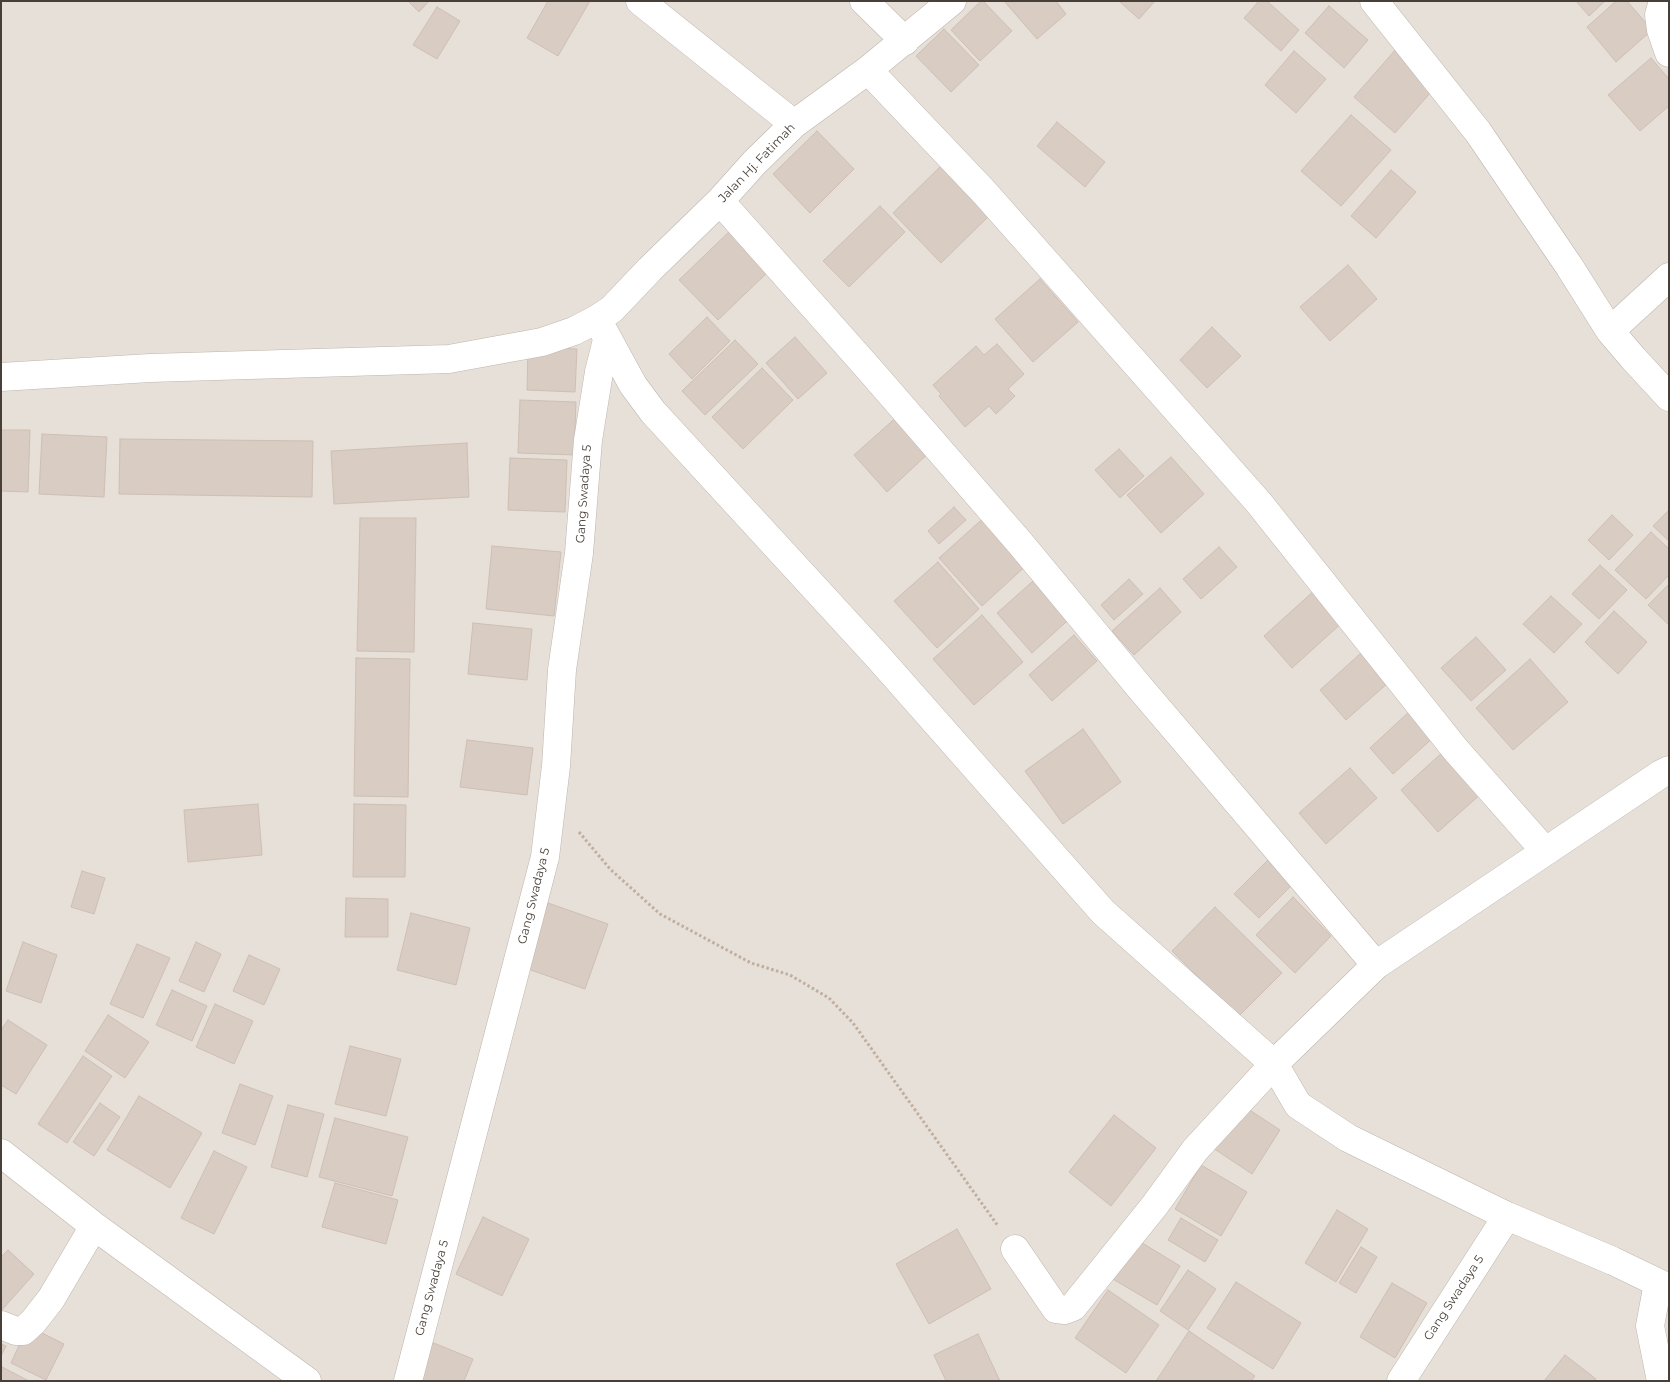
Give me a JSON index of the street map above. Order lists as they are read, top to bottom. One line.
{"streets":{"street":["Jalan Hj. Fatimah","Gang Swadaya 5"]},"crossings":[["Jalan Hj. Fatimah","Gang Swadaya 5"]]}
